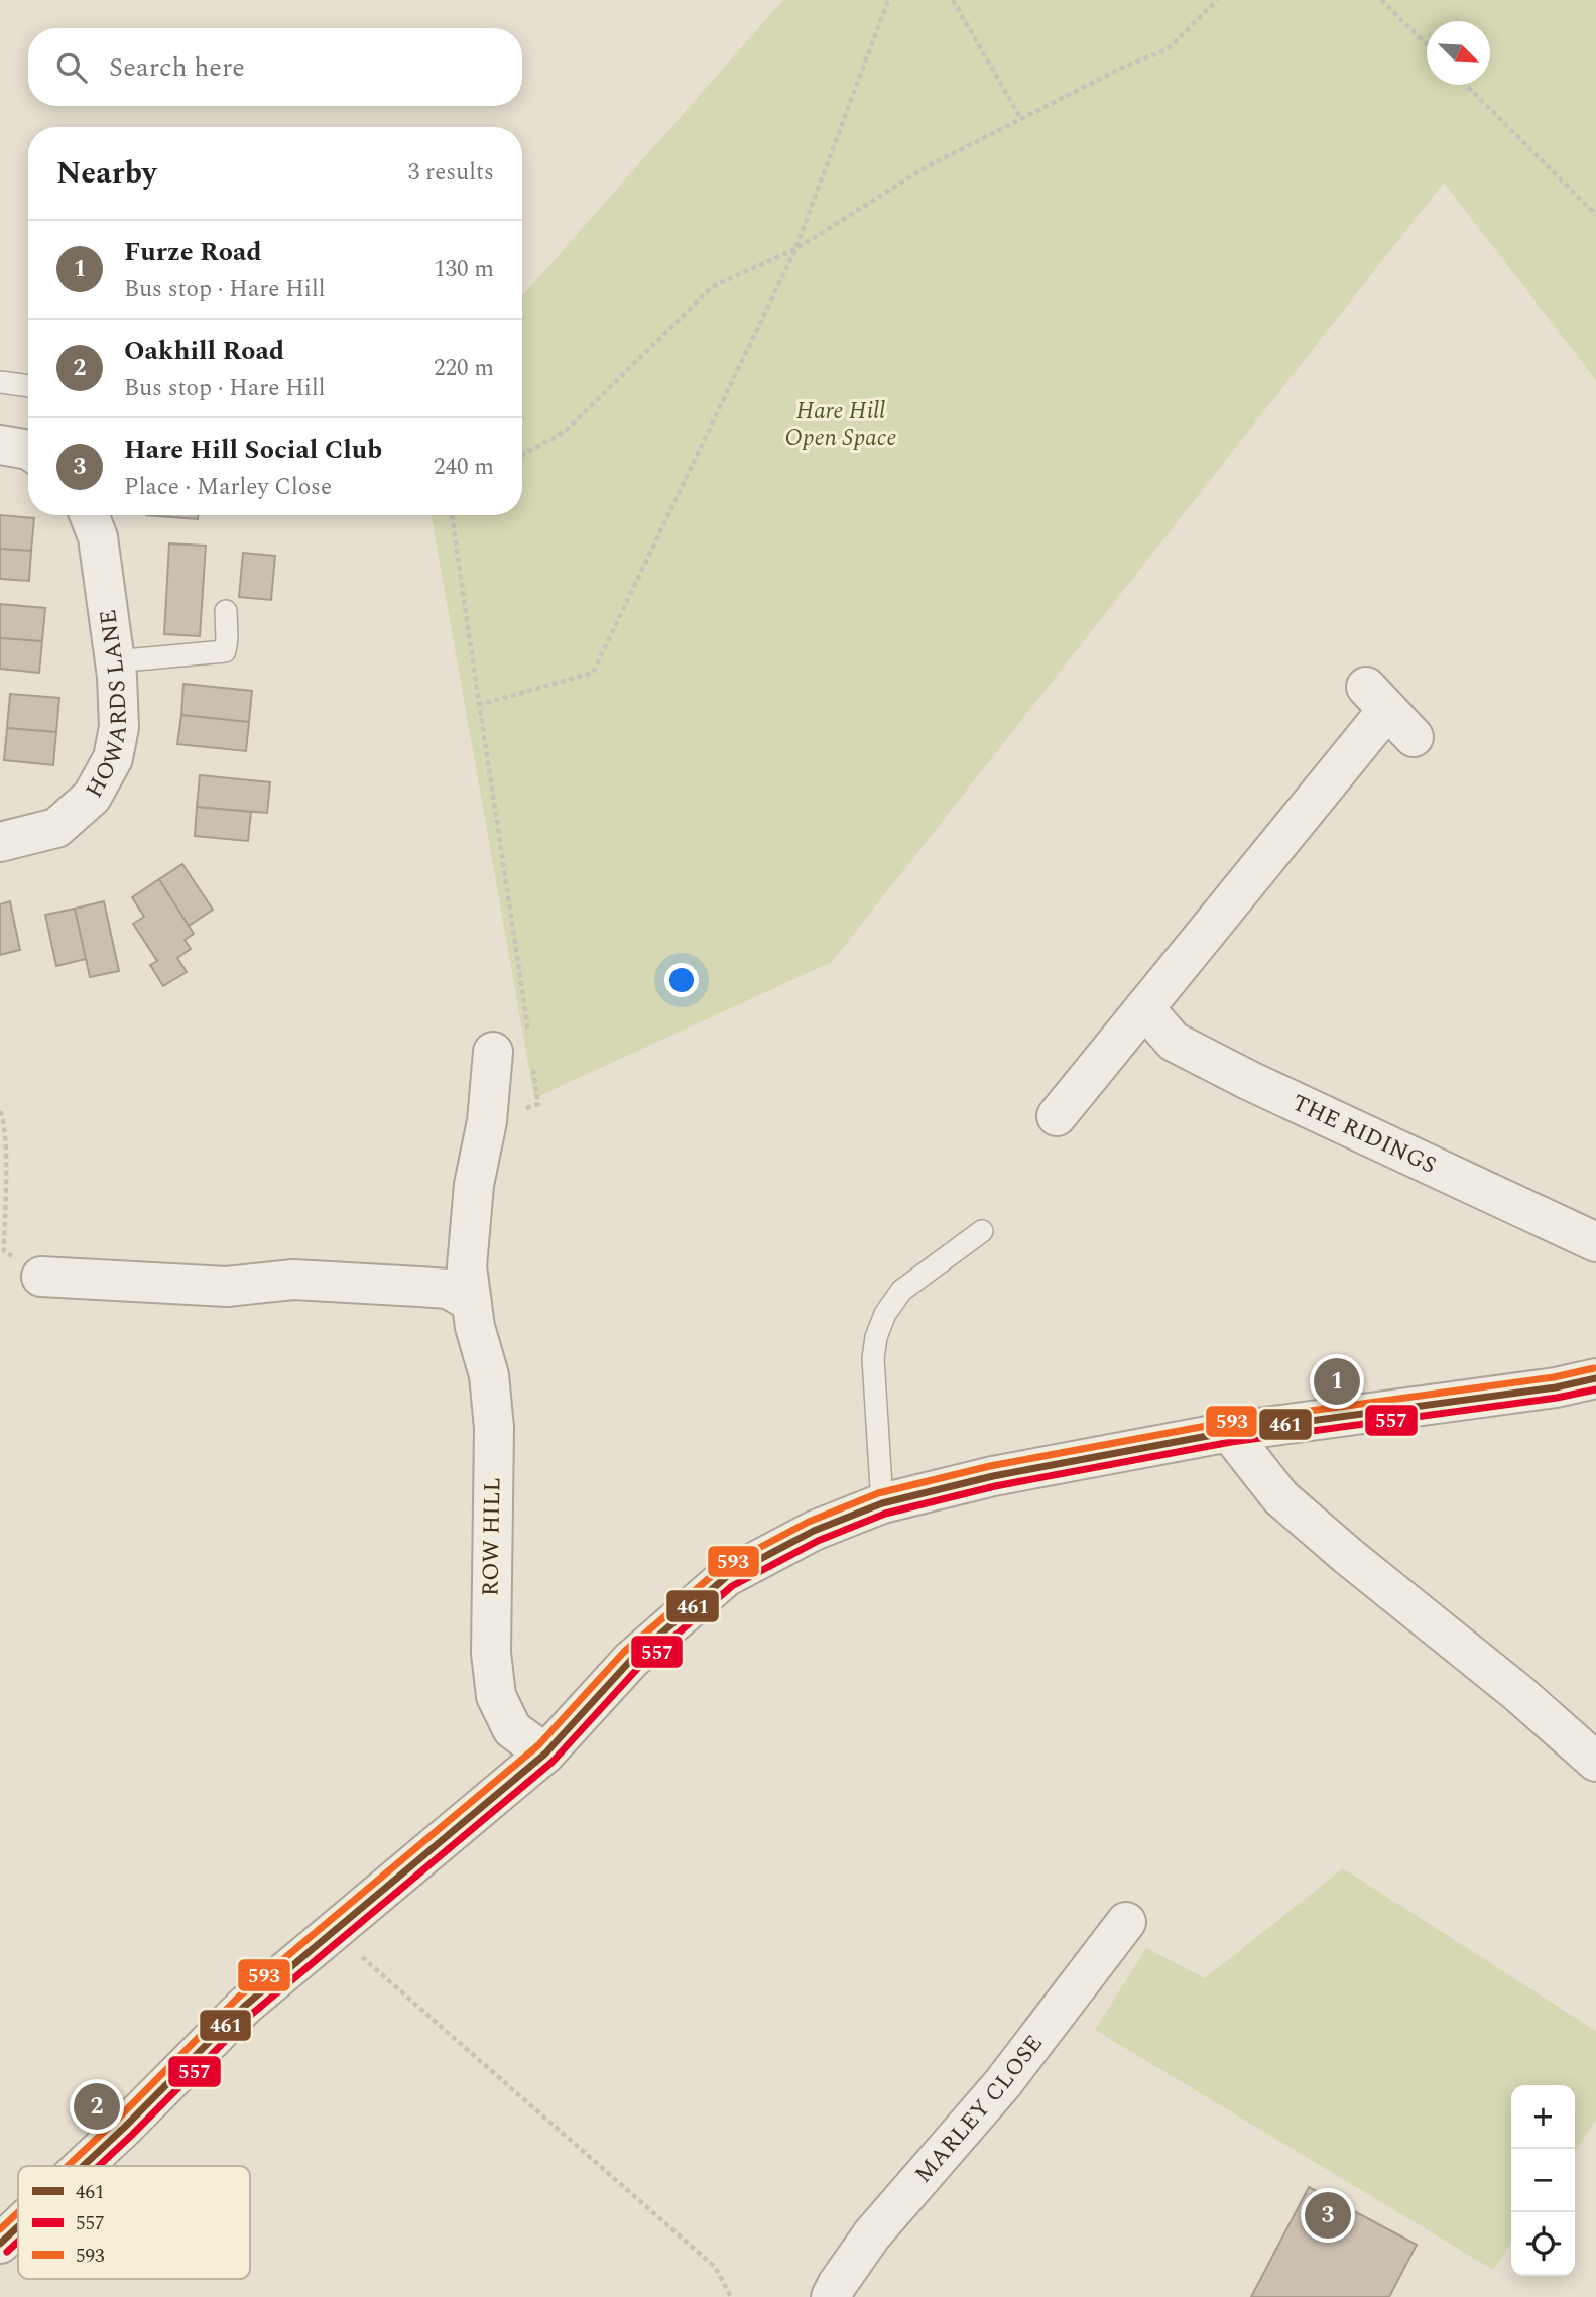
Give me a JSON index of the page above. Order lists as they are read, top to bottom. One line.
{"streets":{"street":["HOWARDS LANE","THE RIDINGS","ROW HILL","MARLEY CLOSE"]},"parks":["Hare Hill Open Space"],"lines":["transit line 593","transit line 461","transit line 557"],"legend":["461","557","593"],"north":"bottom right","page":{"search":"Search here","heading":["Nearby","3 results"],"list":[{"mark":"1","name":"Furze Road","note":"Bus stop · Hare Hill","value":"130 m"},{"mark":"2","name":"Oakhill Road","note":"Bus stop · Hare Hill","value":"220 m"},{"mark":"3","name":"Hare Hill Social Club","note":"Place · Marley Close","value":"240 m"}],"pins":["1","2","3"],"map_buttons":["+","−"]}}
